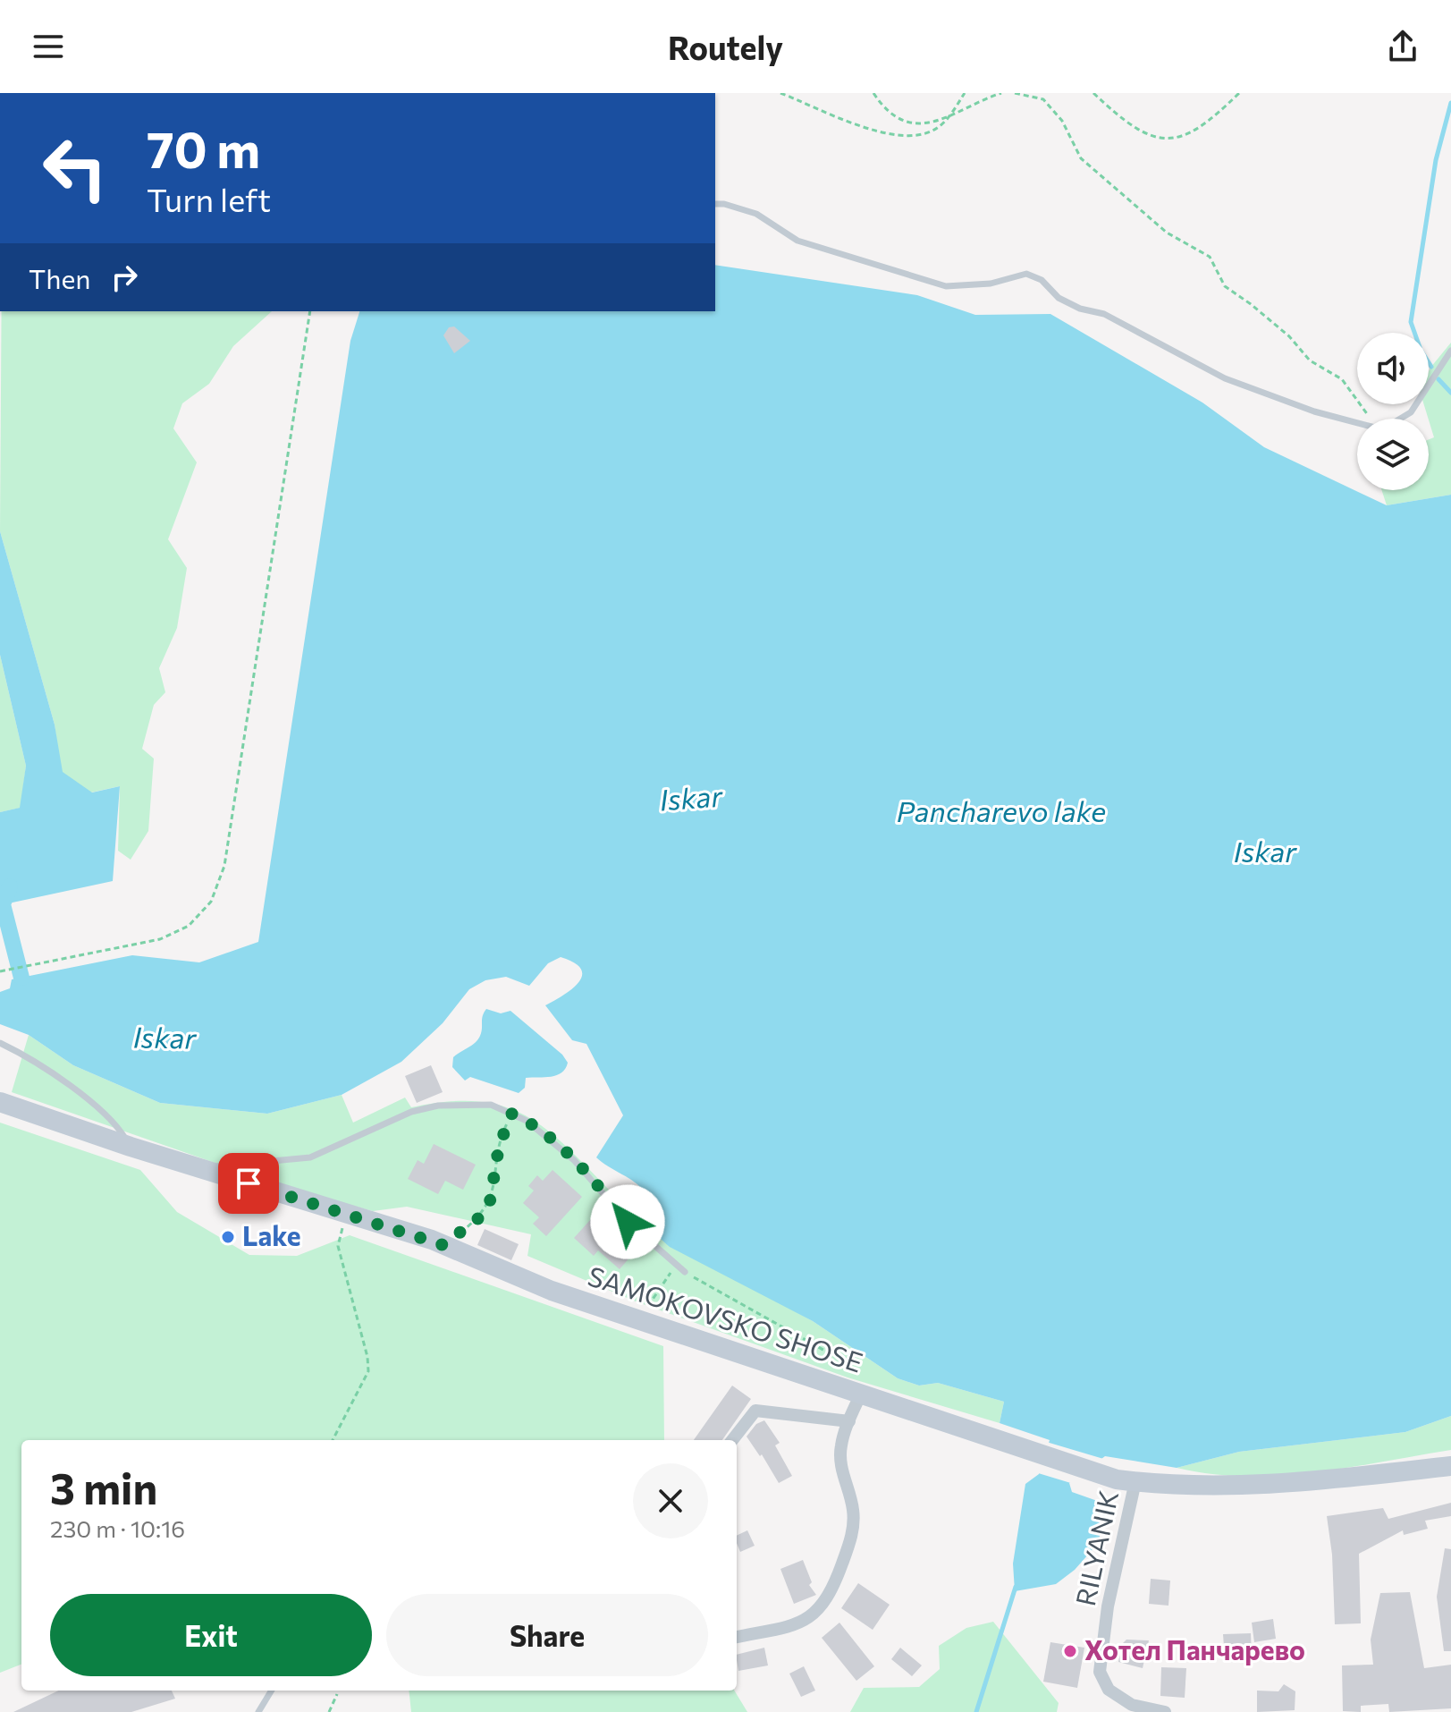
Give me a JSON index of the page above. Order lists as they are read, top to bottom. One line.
{"streets":{"main road":["SAMOKOVSKO SHOSE"],"street":["RILYANIK"]},"crossings":[["SAMOKOVSKO SHOSE","RILYANIK"]],"water":["Iskar","Pancharevo lake"],"places":["Lake","Хотел Панчарево"],"page":{"header":"Routely","turn":["70 m","Turn left"],"then":"Then","heading":["3 min","230 m · 10:16"],"buttons":["Exit","Share"]}}
